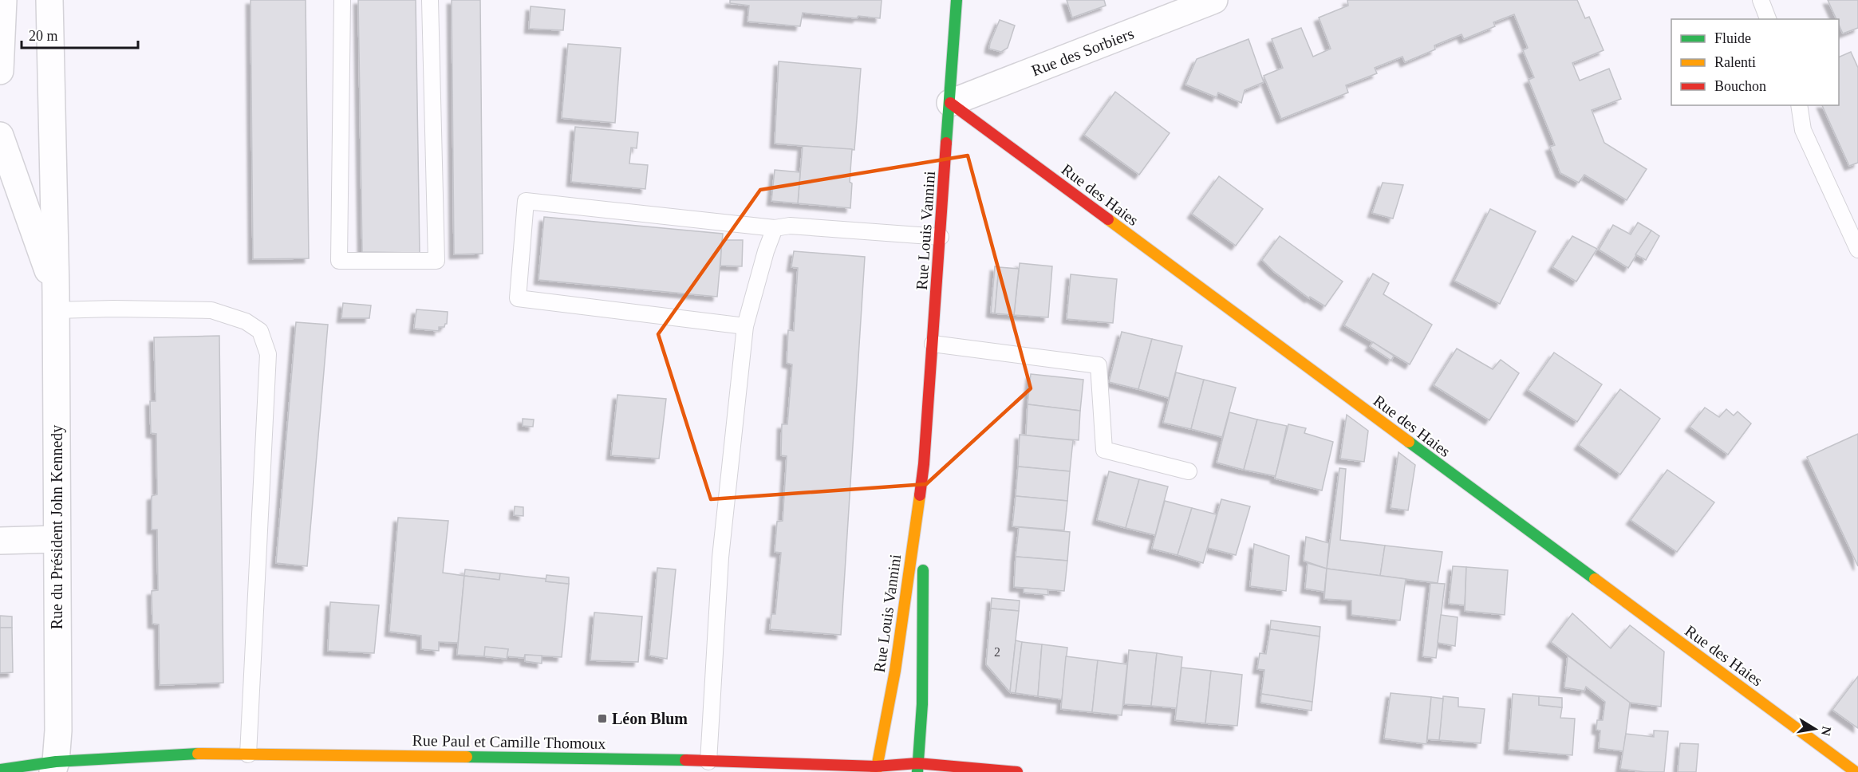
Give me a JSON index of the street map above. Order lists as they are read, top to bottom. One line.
{"streets":{"main road":["Rue des Haies","Rue Louis Vannini","Rue Paul et Camille Thomoux"],"street":["Rue des Sorbiers","Rue du Président John Kennedy"]},"crossings":[["Rue des Sorbiers","Rue des Haies"],["Rue des Sorbiers","Rue Louis Vannini"],["Rue des Haies","Rue Louis Vannini"],["Rue Louis Vannini","Rue Paul et Camille Thomoux"],["Rue du Président John Kennedy","Rue Paul et Camille Thomoux"]],"places":{"transit":["Léon Blum"]},"house_numbers":["2"],"legend":["Fluide","Ralenti","Bouchon"],"scale_bar":"20 m","north":"right"}
